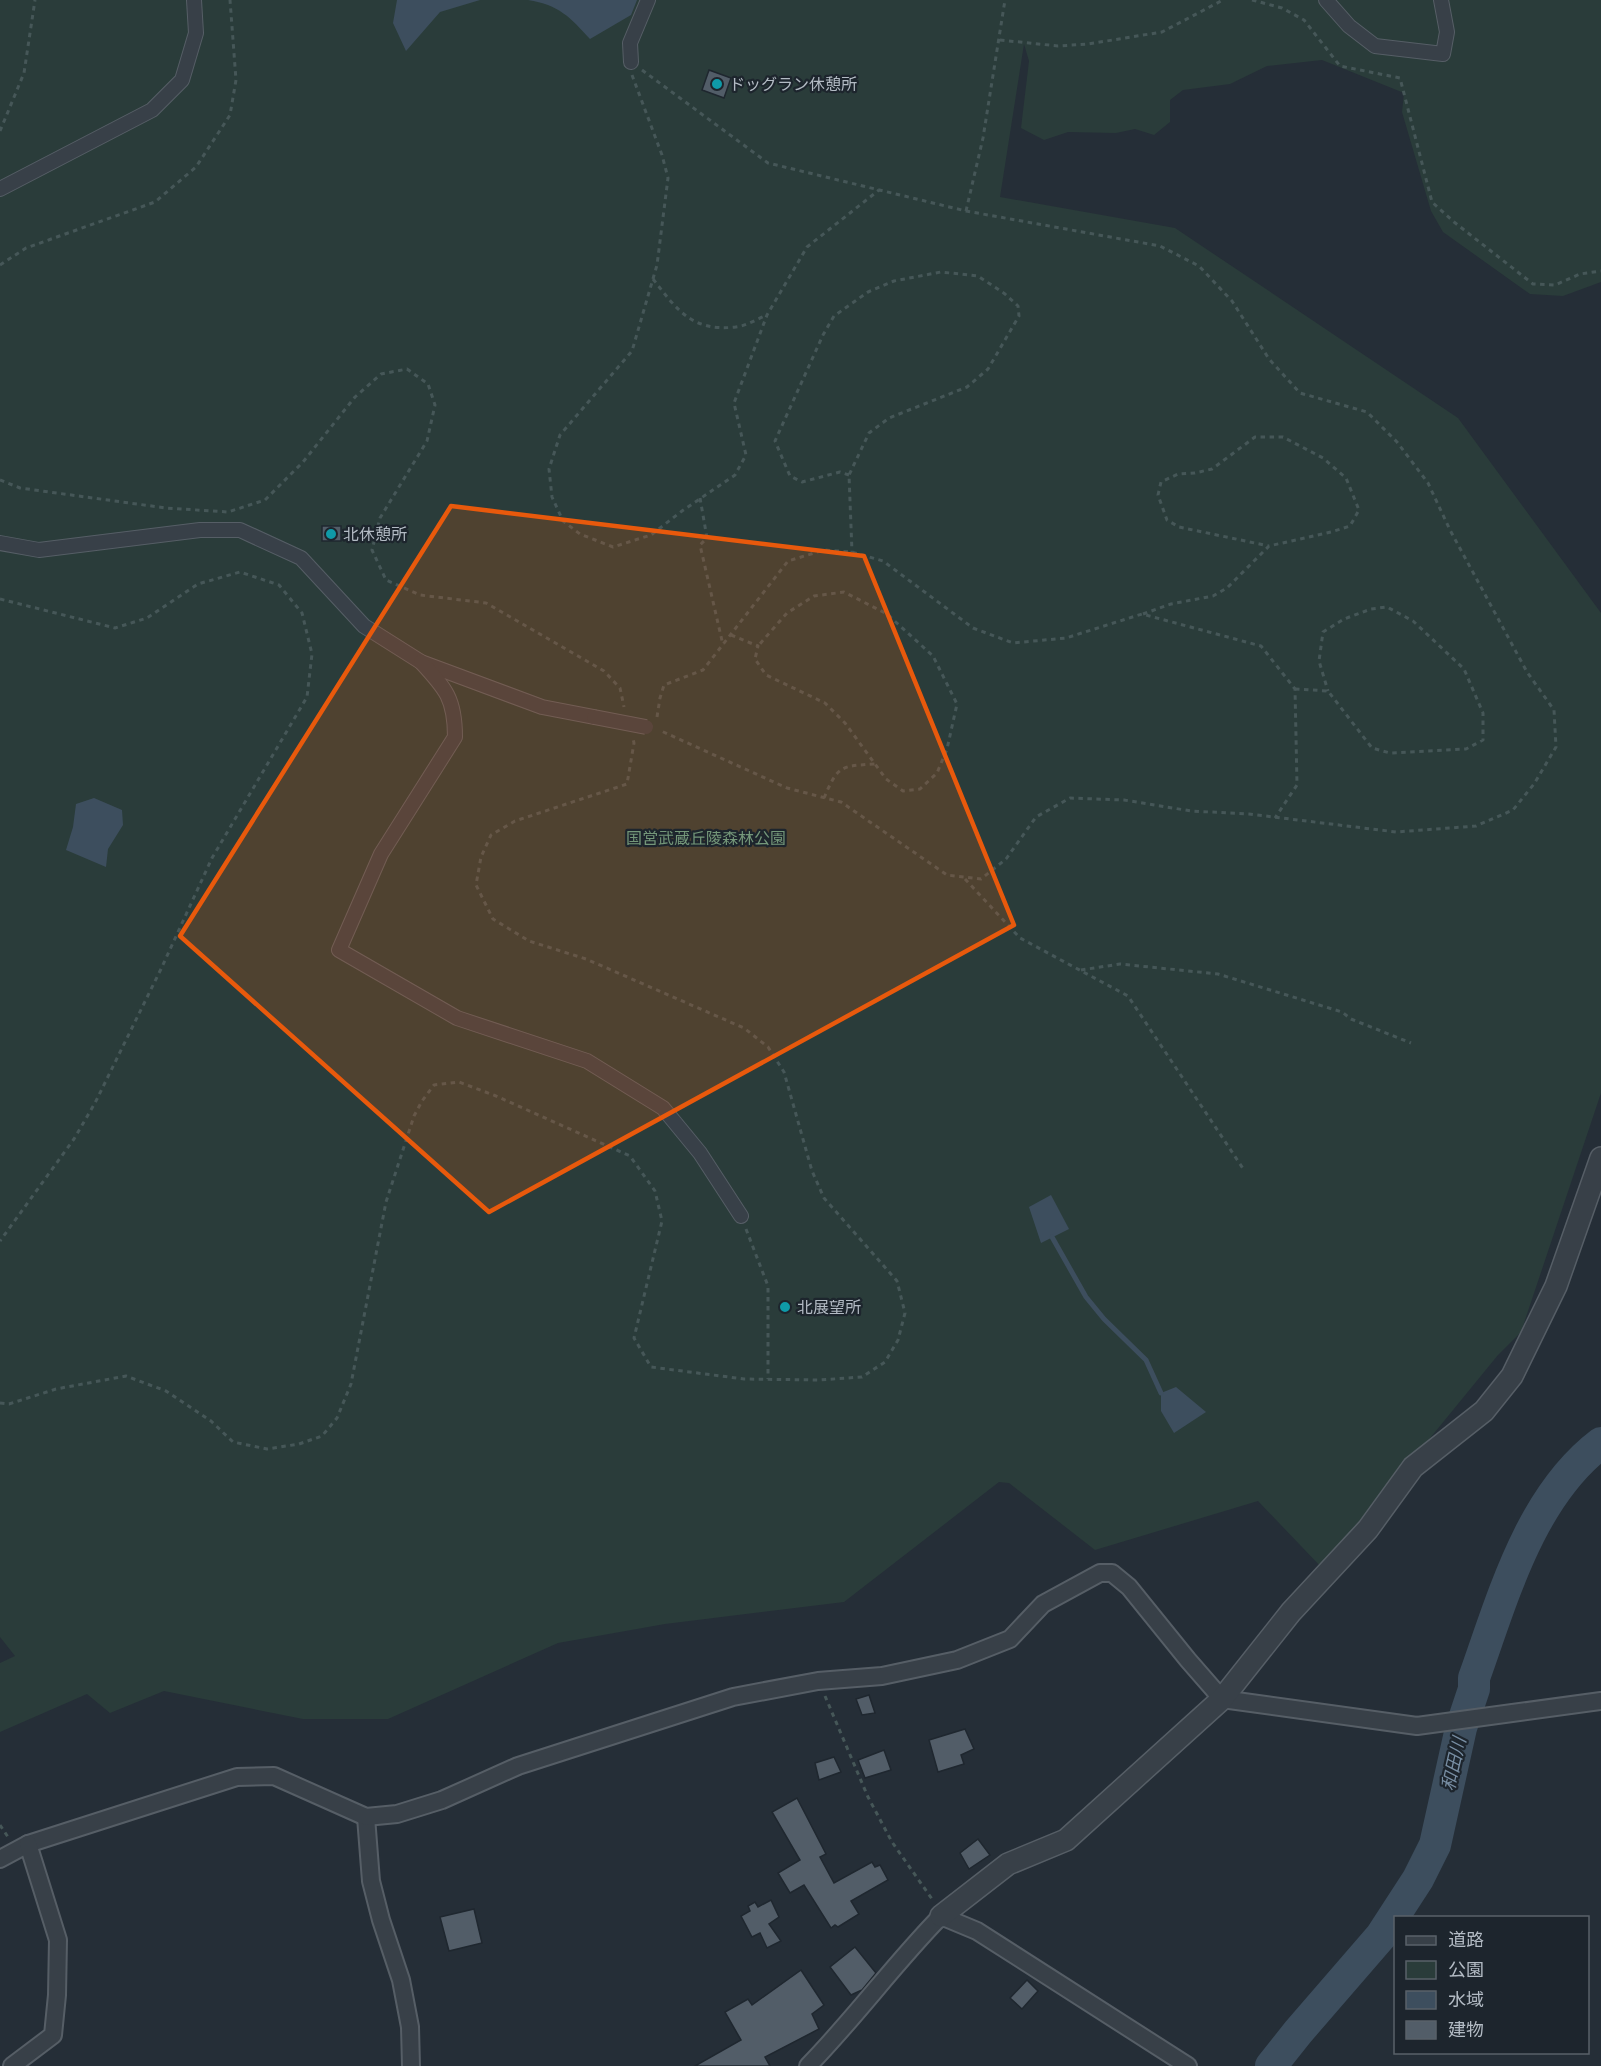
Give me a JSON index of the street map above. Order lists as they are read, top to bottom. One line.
{"water":["和田川"],"parks":["国営武蔵丘陵森林公園"],"places":["ドッグラン休憩所","北休憩所","北展望所"],"legend":["道路","公園","水域","建物"]}
